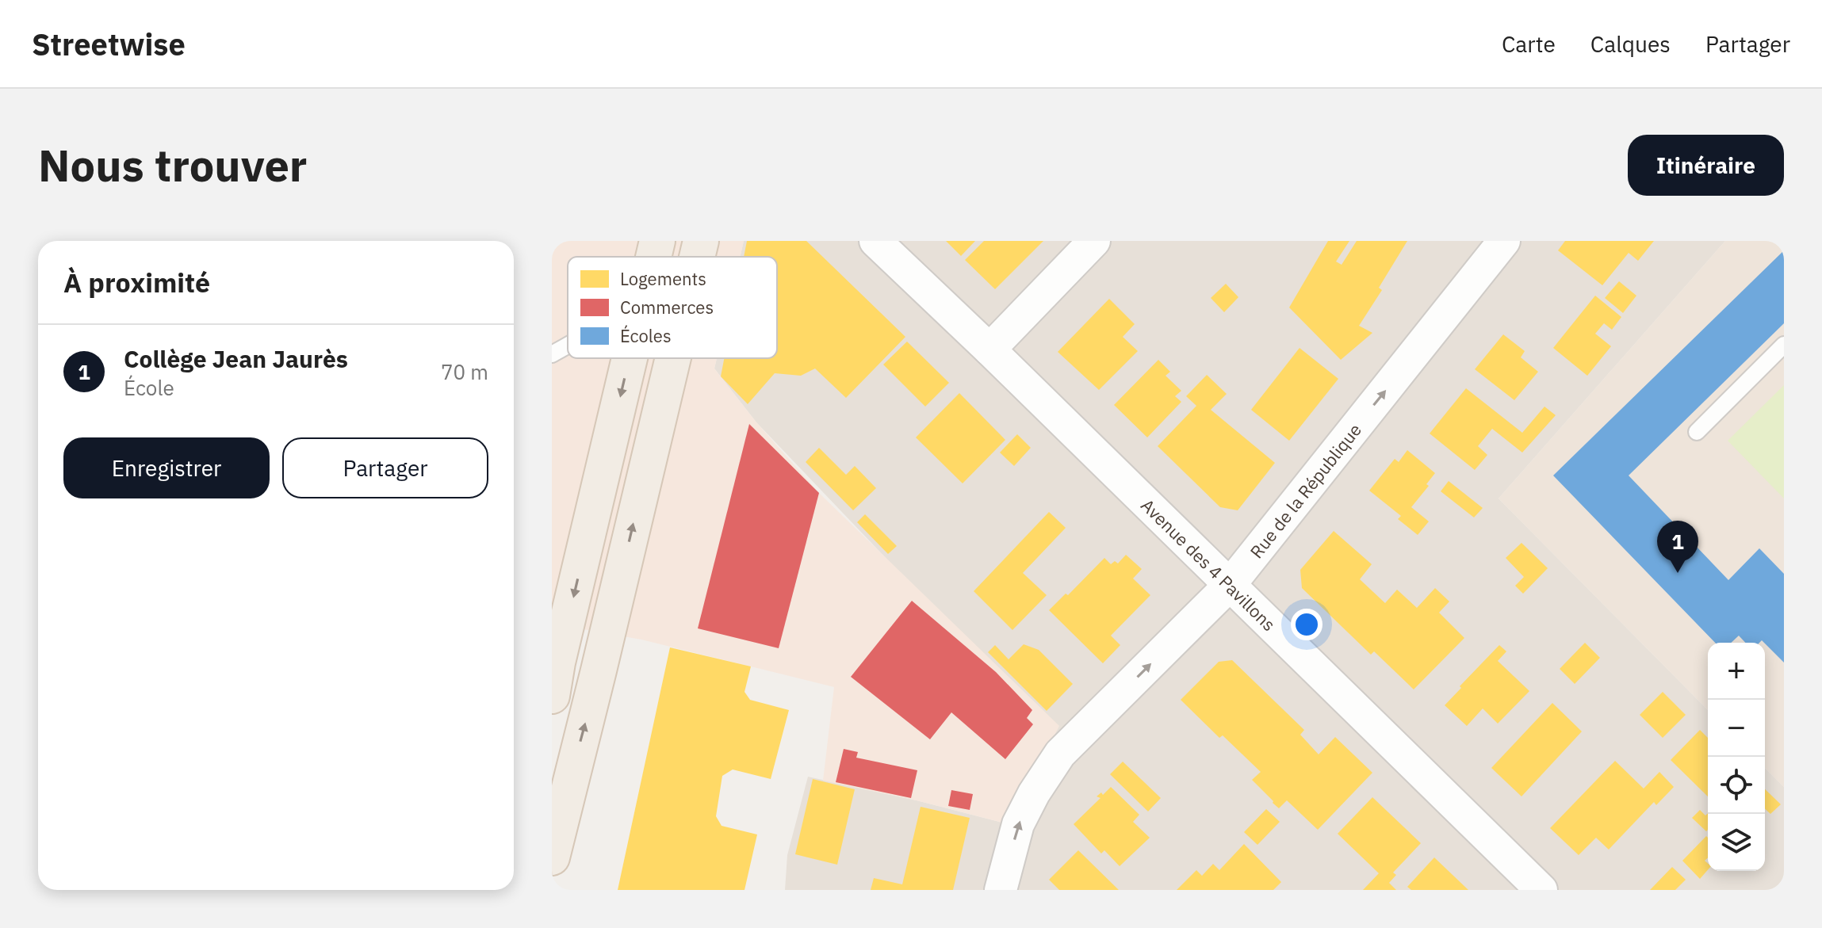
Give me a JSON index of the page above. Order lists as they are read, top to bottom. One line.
{"streets":{"street":["Rue de la République","Avenue des 4 Pavillons"]},"crossings":[["Rue de la République","Avenue des 4 Pavillons"]],"one_way":["Rue de la République"],"legend":["Logements","Commerces","Écoles"],"page":{"header":"Streetwise","nav":["Carte","Calques","Partager"],"buttons":["Itinéraire",["Enregistrer","Partager"]],"title":"Nous trouver","heading":"À proximité","list":[{"mark":"1","name":"Collège Jean Jaurès","note":"École","value":"70 m"}],"pins":"1","map_buttons":["+","−"]}}
